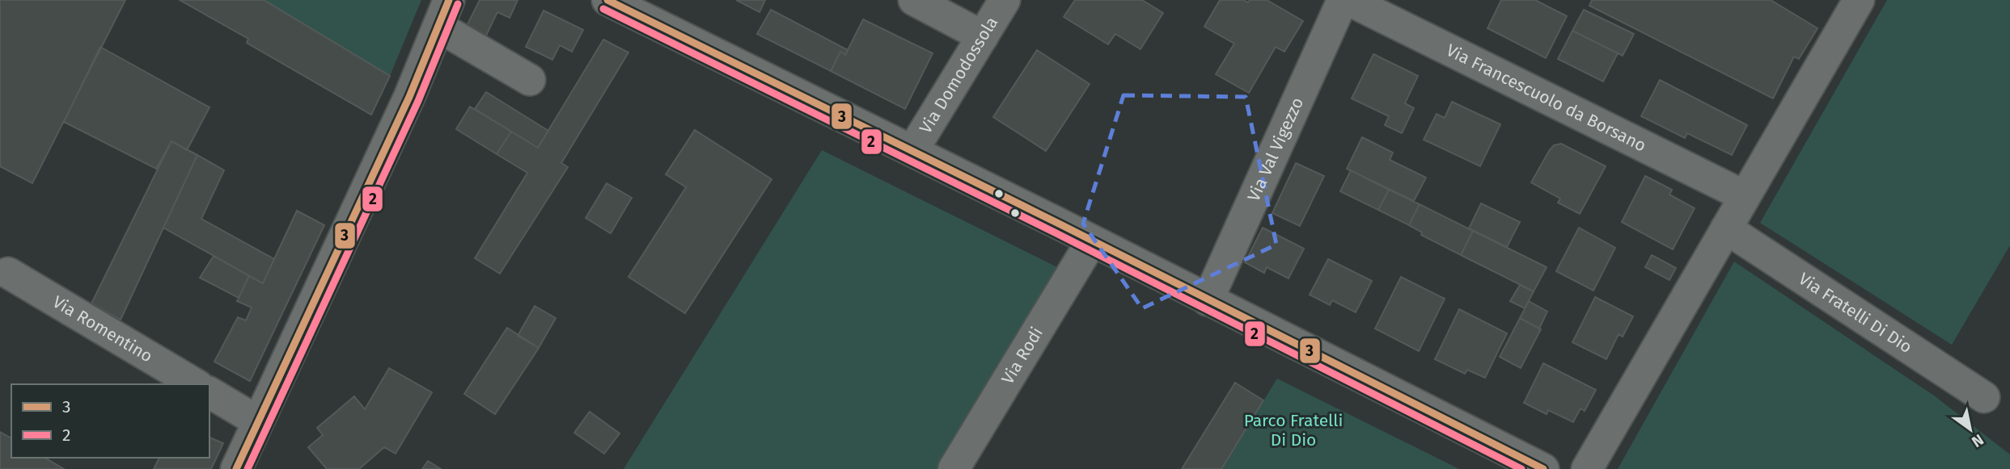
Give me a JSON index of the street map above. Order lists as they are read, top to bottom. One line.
{"streets":{"street":["Via Domodossola","Via Francescuolo da Borsano","Via Val Vigezzo","Via Fratelli Di Dio","Via Romentino","Via Rodi"]},"parks":["Parco Fratelli Di Dio"],"lines":["transit line 3","transit line 2"],"legend":["3","2"],"north":"bottom right"}
